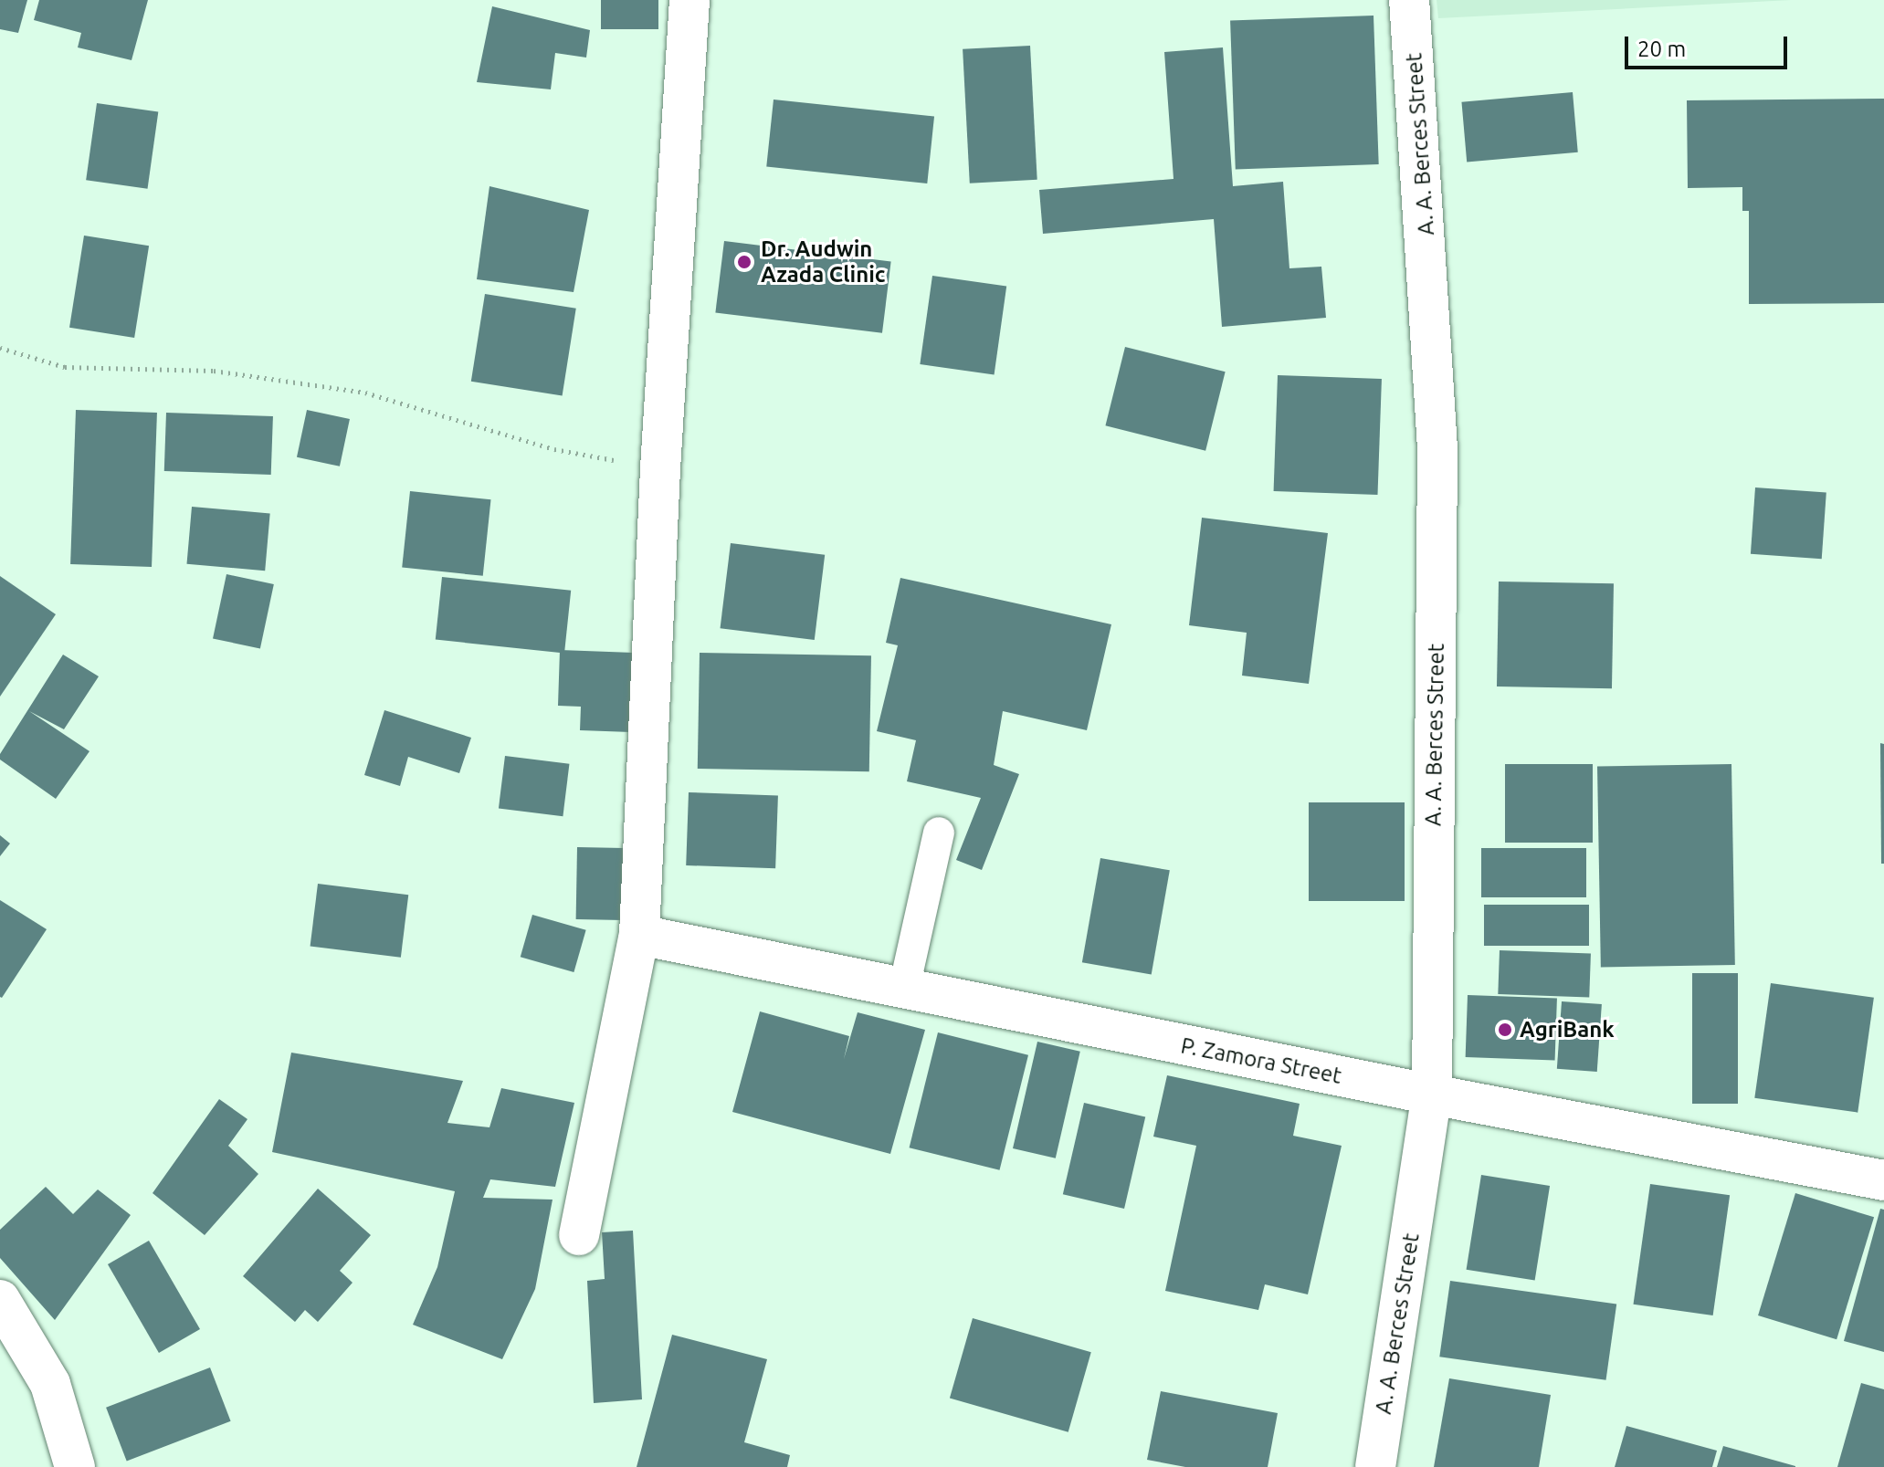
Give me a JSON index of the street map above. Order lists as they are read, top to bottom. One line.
{"streets":{"street":["A. A. Berces Street","P. Zamora Street"]},"crossings":[["A. A. Berces Street","P. Zamora Street"]],"places":["Dr. Audwin Azada Clinic","AgriBank"],"scale_bar":"20 m"}
